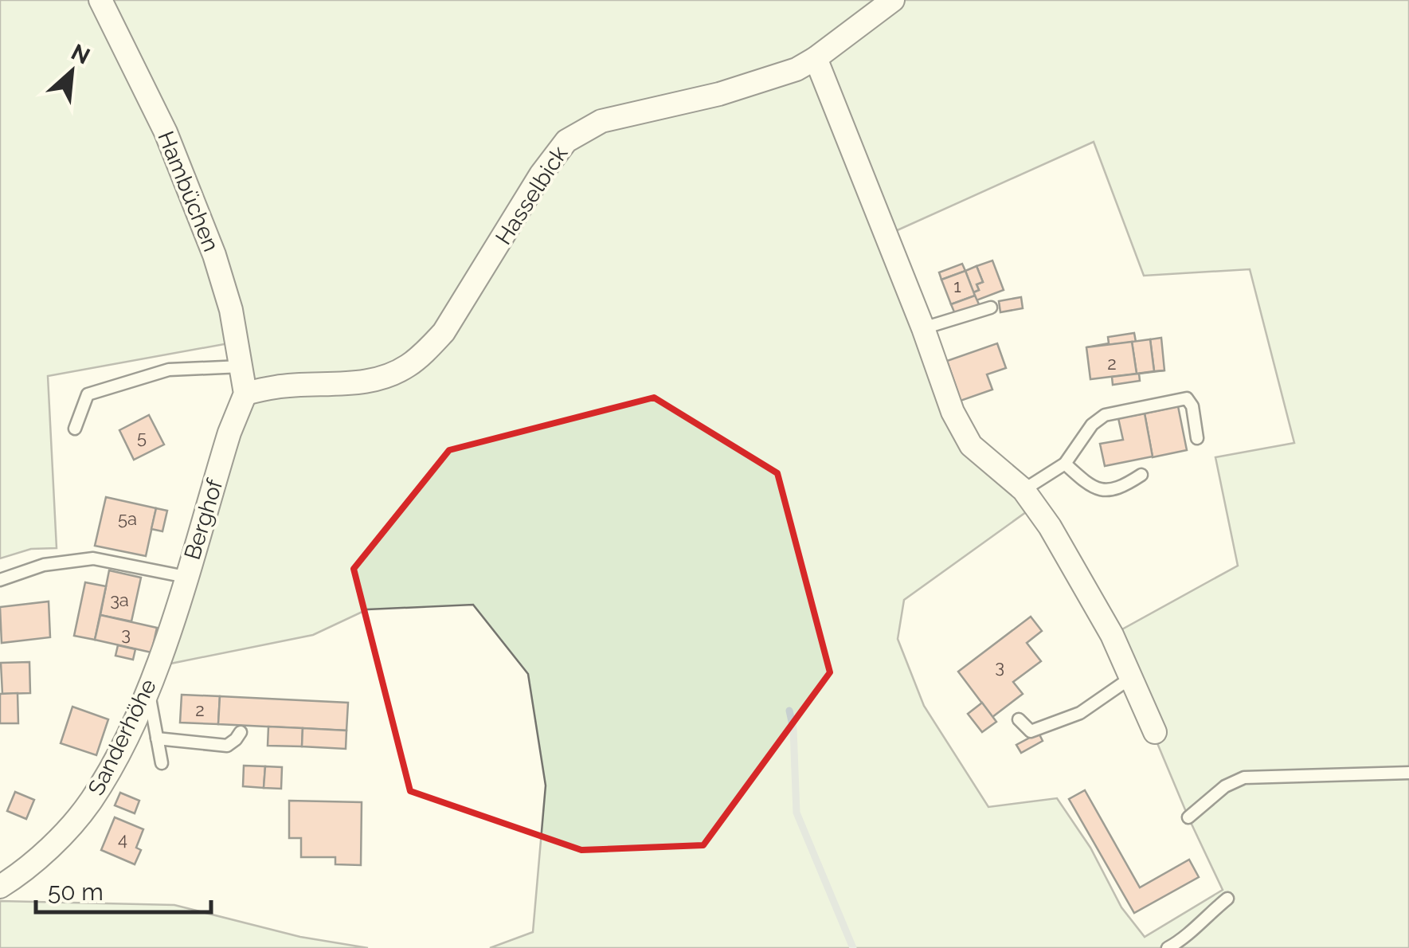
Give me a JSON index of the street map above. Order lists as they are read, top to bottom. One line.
{"streets":{"street":["Hambüchen","Hasselbick","Berghof","Sanderhöhe"]},"crossings":[["Hambüchen","Hasselbick"],["Hambüchen","Berghof"],["Hasselbick","Berghof"],["Berghof","Sanderhöhe"]],"house_numbers":["1","2","5","5a","3a","3","3","2","4"],"scale_bar":"50 m","north":"top right"}
